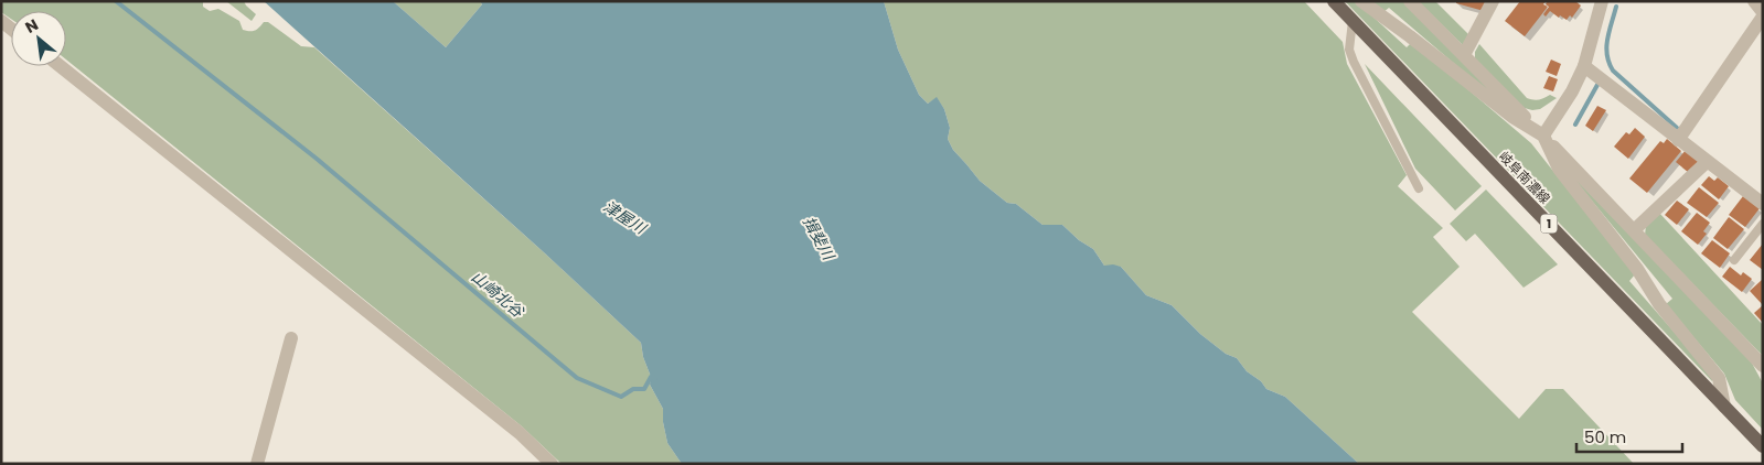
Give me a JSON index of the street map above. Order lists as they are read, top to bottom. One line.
{"streets":{"main road":["岐阜南濃線","1"]},"water":["津屋川","揖斐川","山崎北谷"],"scale_bar":"50 m","north":"top left"}
